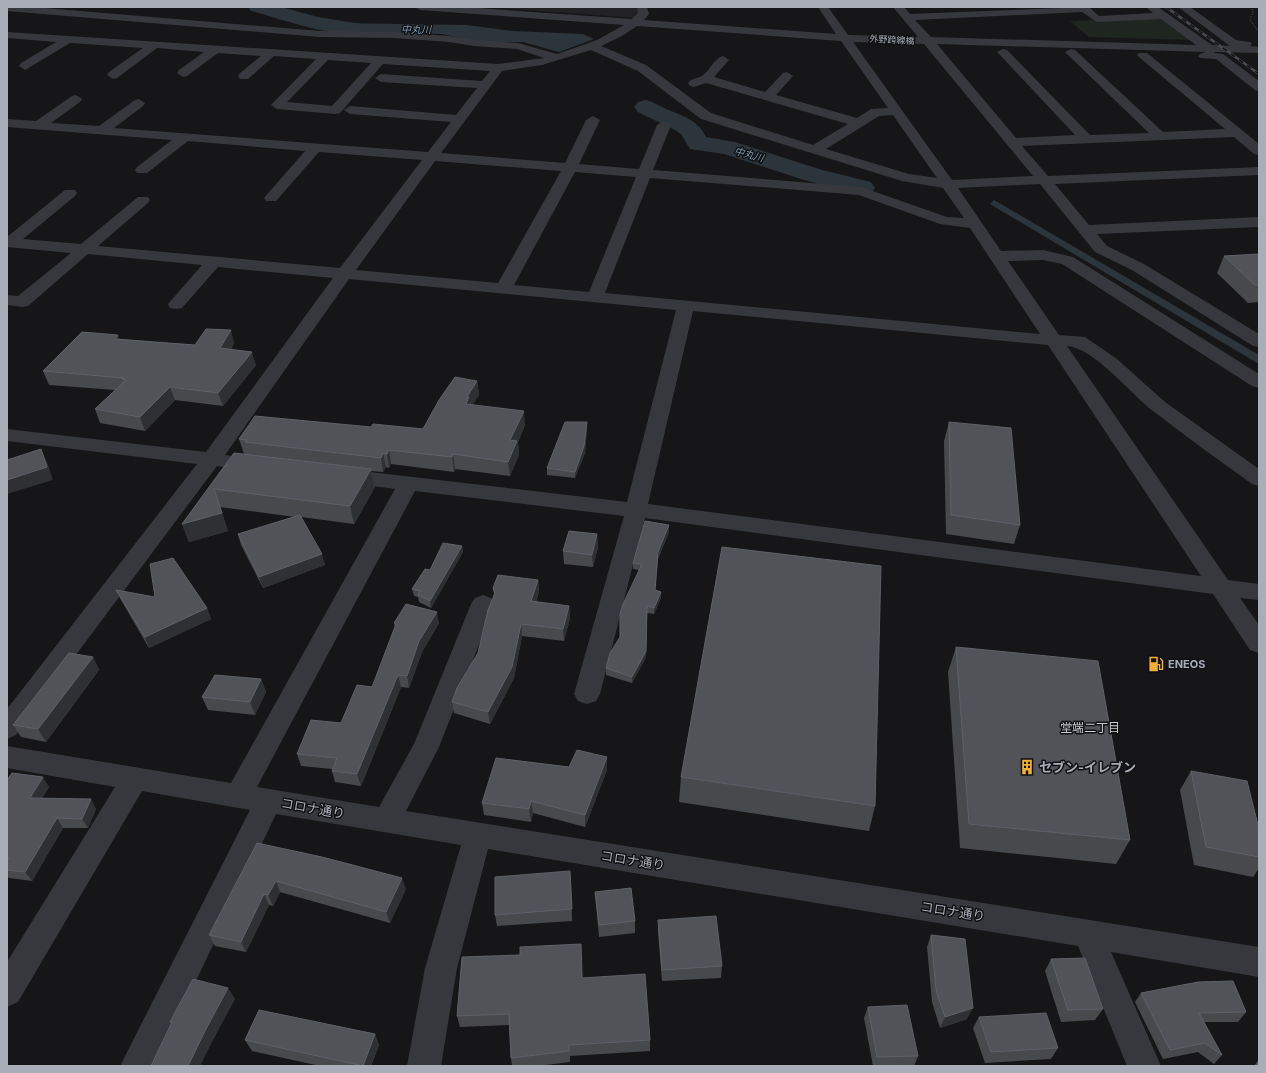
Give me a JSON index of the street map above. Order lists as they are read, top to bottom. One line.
{"streets":{"street":["外野跨線橋","コロナ通り"]},"districts":["堂端二丁目"],"water":["中丸川"],"places":{"fuel station":["ENEOS"],"building":["セブン-イレブン"]}}
